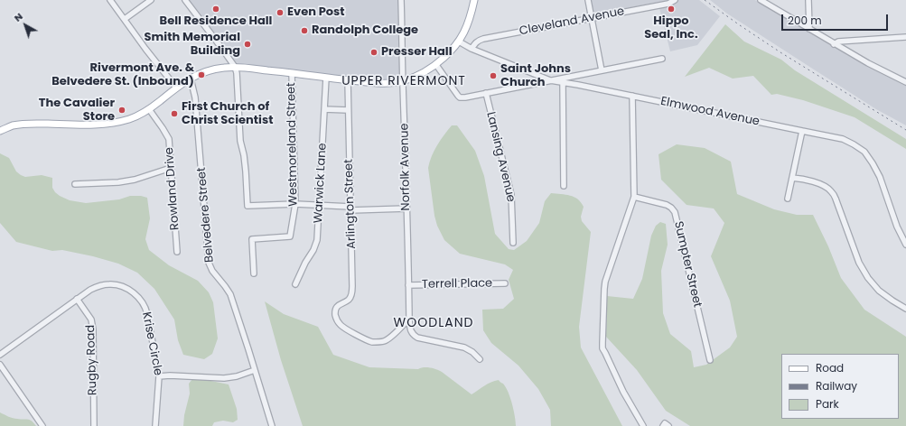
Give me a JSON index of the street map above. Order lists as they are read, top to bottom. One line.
{"streets":{"street":["Cleveland Avenue","Elmwood Avenue","Westmoreland Street","Lansing Avenue","Norfolk Avenue","Warwick Lane","Rowland Drive","Arlington Street","Belvedere Street","Sumpter Street","Terrell Place","Krise Circle","Rugby Road"]},"crossings":[["Cleveland Avenue","Elmwood Avenue"],["Norfolk Avenue","Arlington Street"],["Norfolk Avenue","Terrell Place"],["Krise Circle","Rugby Road"]],"districts":["UPPER RIVERMONT","WOODLAND"],"places":["Bell Residence Hall","Hippo Seal, Inc.","Even Post","Randolph College","Smith Memorial Building","Presser Hall","Rivermont Ave. & Belvedere St. (Inbound)","Saint Johns Church","The Cavalier Store","First Church of Christ Scientist"],"legend":["Road","Railway","Park"],"scale_bar":"200 m","north":"top left"}
